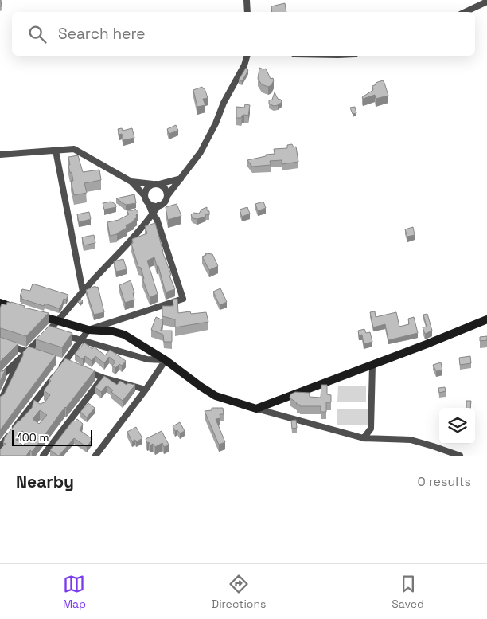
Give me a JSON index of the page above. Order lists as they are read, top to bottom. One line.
{"scale_bar":"100 m","page":{"search":"Search here","scale":"100 m","heading":["Nearby","0 results"],"nav":["Map","Directions","Saved"]}}
